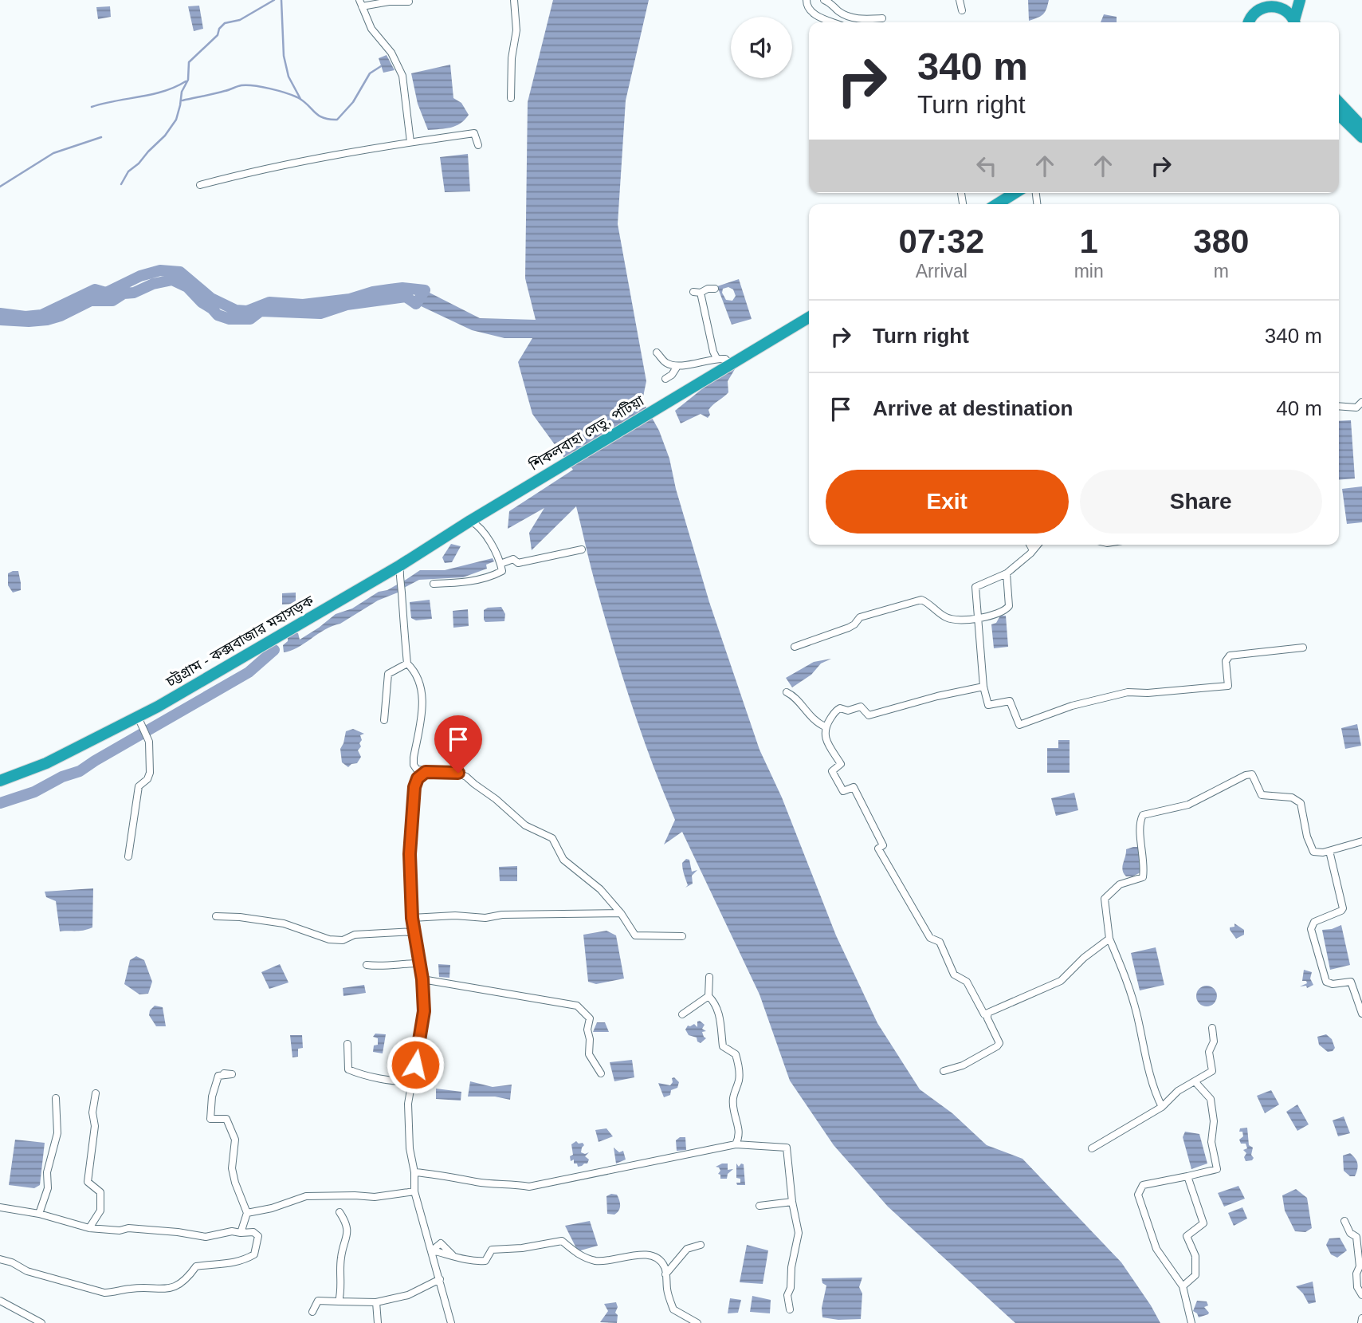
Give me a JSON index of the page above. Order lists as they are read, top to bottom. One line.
{"streets":{"highway":["শিকলবাহা সেতু, পটিয়া","চট্টগ্রাম - কক্সবাজার মহাসড়ক"]},"crossings":[["শিকলবাহা সেতু, পটিয়া","চট্টগ্রাম - কক্সবাজার মহাসড়ক"]],"page":{"turn":["340 m","Turn right"],"eta":["07:32","Arrival","1","min","380","m"],"list":[{"name":"Turn right","value":"340 m"},{"name":"Arrive at destination","value":"40 m"}],"buttons":["Exit","Share"]}}
